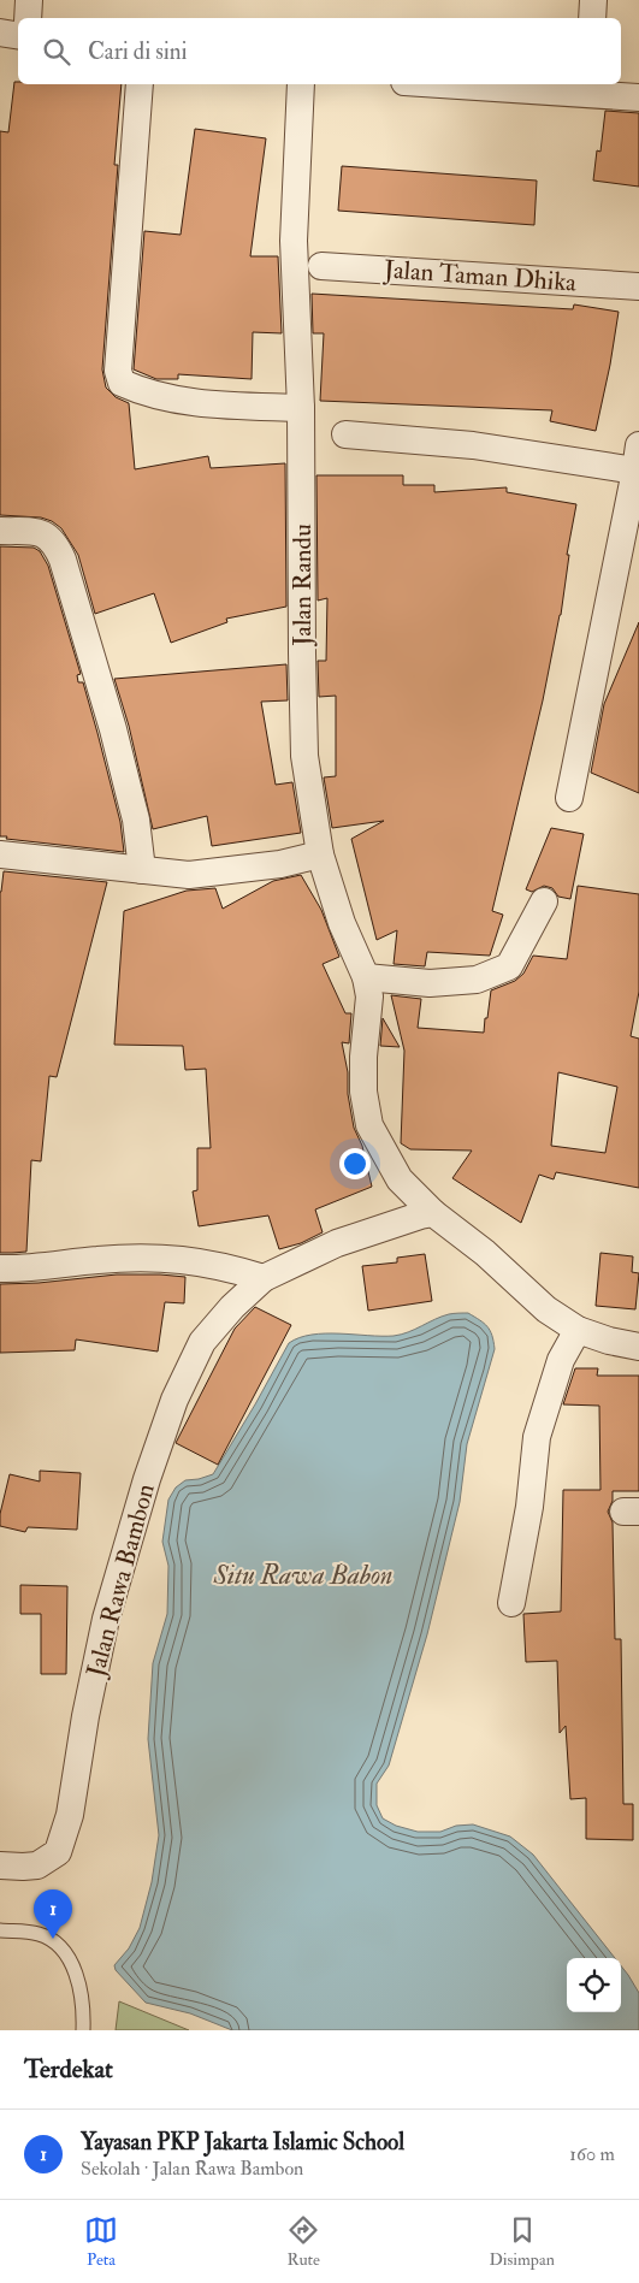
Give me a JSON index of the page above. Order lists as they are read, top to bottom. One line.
{"streets":{"street":["Jalan Taman Dhika","Jalan Randu","Jalan Rawa Bambon"]},"crossings":[["Jalan Randu","Jalan Rawa Bambon"]],"water":["Situ Rawa Babon"],"page":{"search":"Cari di sini","pins":"1","heading":"Terdekat","list":[{"mark":"1","name":"Yayasan PKP Jakarta Islamic School","note":"Sekolah · Jalan Rawa Bambon","value":"160 m"}],"nav":["Peta","Rute","Disimpan"]}}
